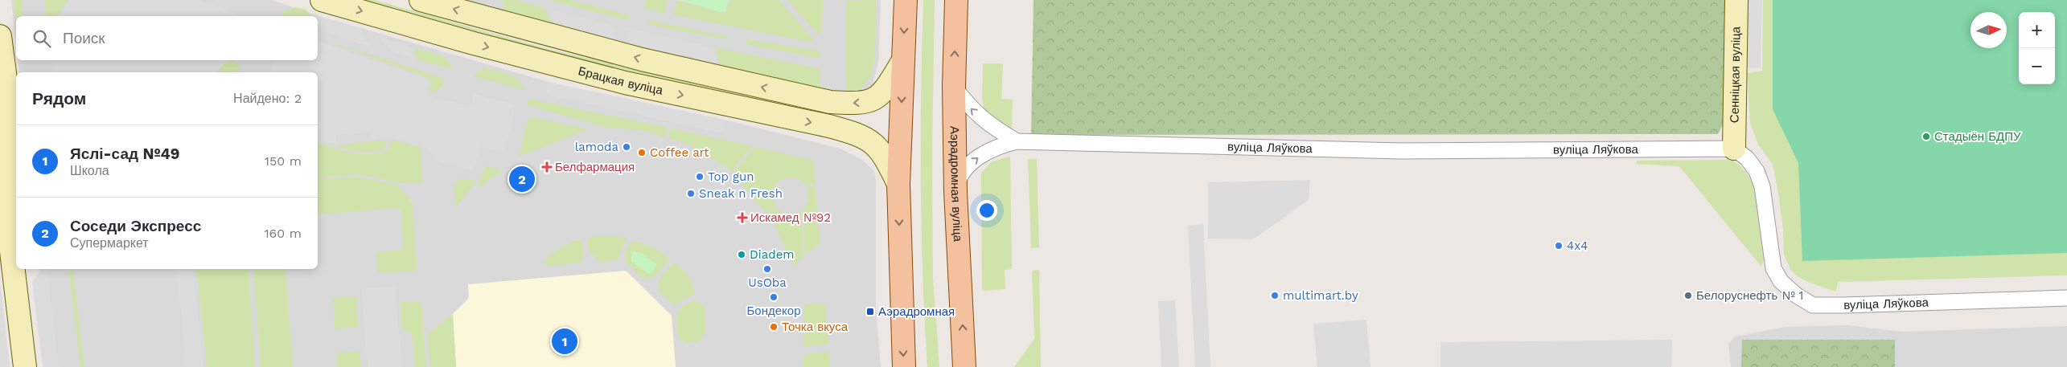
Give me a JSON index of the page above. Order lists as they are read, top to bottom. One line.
{"streets":{"main road":["Аэрадромная вуліца"],"street":["Сенніцкая вуліца","Брацкая вуліца","вуліца Ляўкова"]},"crossings":[["Сенніцкая вуліца","вуліца Ляўкова"],["вуліца Ляўкова","Аэрадромная вуліца"]],"places":{"other":["Стадыён БДПУ","lamoda","Coffee art","Top gun","Sneak n Fresh","4x4","Diadem","UsOba","multimart.by","Белоруснефть № 1","Бондекор","Точка вкуса"],"health":["Белфармация","Искамед №92"],"transit":["Аэрадромная"]},"north":"right","page":{"map_buttons":["+","−"],"search":"Поиск","heading":["Рядом","Найдено: 2"],"list":[{"mark":"1","name":"Яслі-сад №49","note":"Школа","value":"150 m"},{"mark":"2","name":"Соседи Экспресс","note":"Супермаркет","value":"160 m"}],"pins":["2","1"]}}
